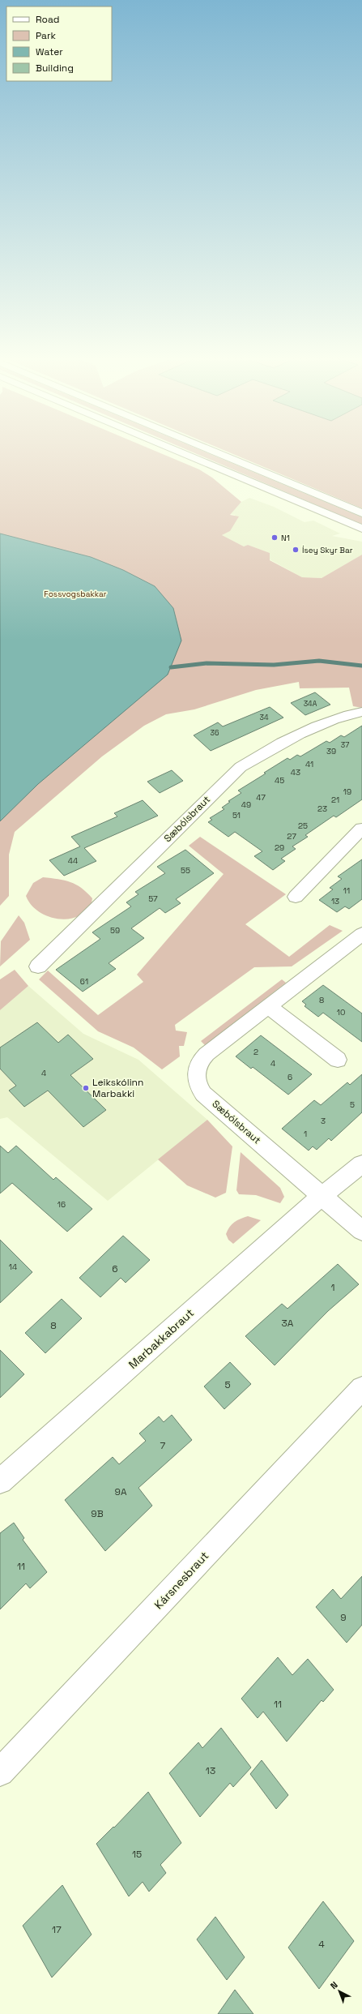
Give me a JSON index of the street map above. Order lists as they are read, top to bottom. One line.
{"streets":{"street":["Sæbólsbraut","Marbakkabraut","Kársnesbraut"]},"crossings":[["Sæbólsbraut","Marbakkabraut"]],"parks":["Fossvogsbakkar"],"places":["N1","Ísey Skyr Bar","Leikskólinn Marbakki"],"house_numbers":["34A","34","36","37","39","41","43","45","19","47","21","49","23","51","25","27","29","44","55","11","57","13","59","61","8","10","2","4","4","6","5","3","1","16","14","6","1","3A","8","5","7","9A","9B","11","9","11","13","15","17","4"],"legend":["Road","Park","Water","Building"],"north":"top left"}
